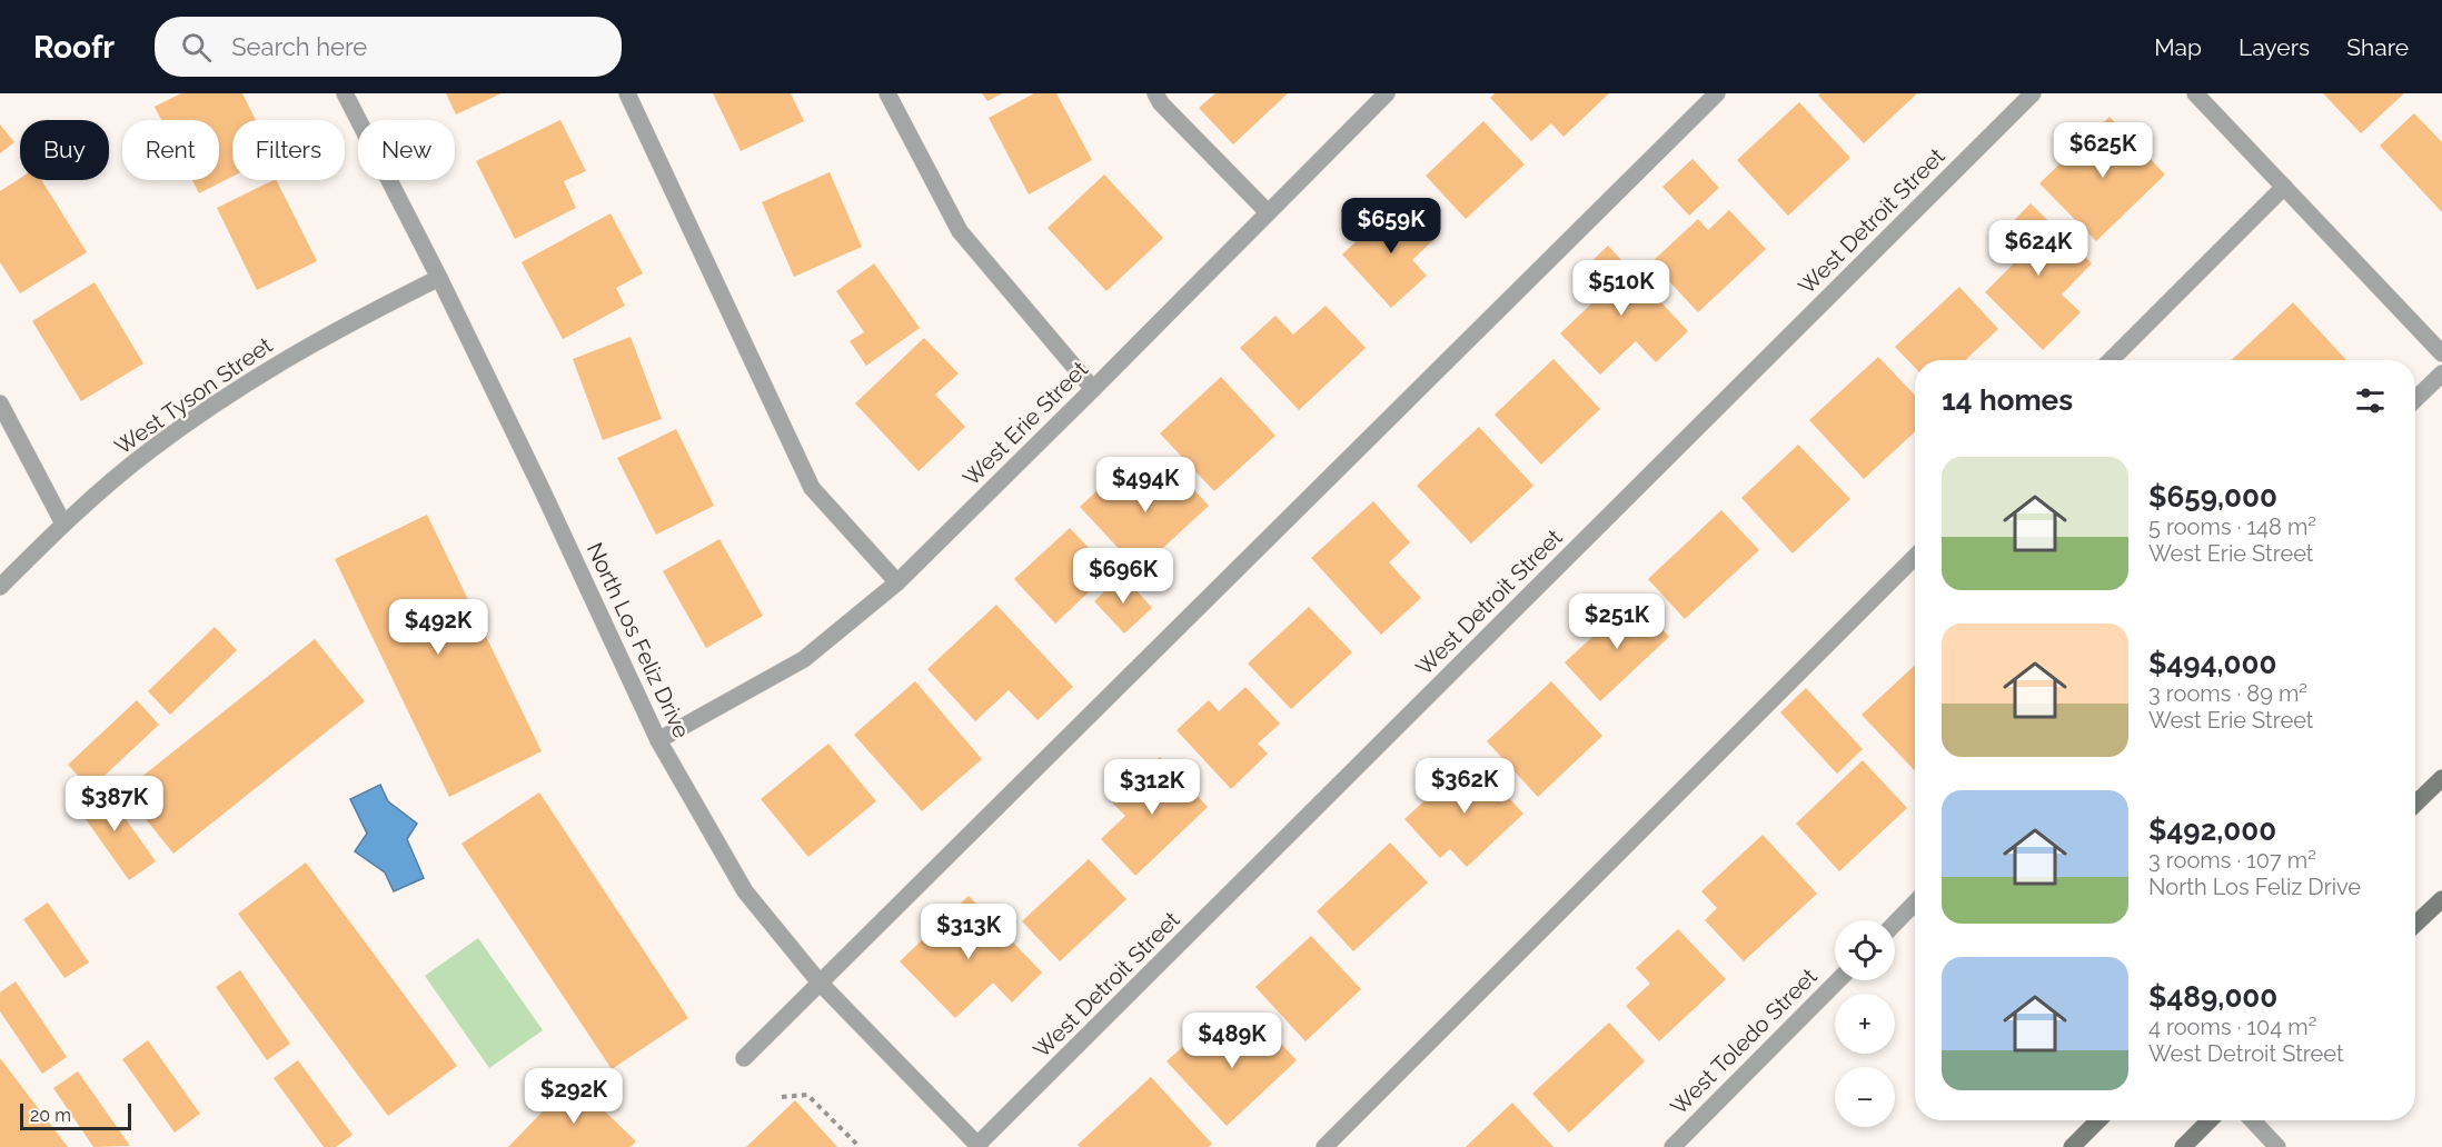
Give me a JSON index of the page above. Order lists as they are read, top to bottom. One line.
{"streets":{"street":["West Detroit Street","West Tyson Street","West Erie Street","North Los Feliz Drive","West Toledo Street"]},"crossings":[["West Detroit Street","North Los Feliz Drive"],["West Tyson Street","North Los Feliz Drive"],["West Erie Street","North Los Feliz Drive"]],"scale_bar":"20 m","page":{"header":"Roofr","search":"Search here","nav":["Map","Layers","Share"],"chip":["Buy","Rent","Filters","New"],"price":["$625K","$659K","$624K","$510K","$494K","$696K","$251K","$492K","$362K","$312K","$387K","$313K","$489K","$292K"],"heading":"14 homes","list":[{"name":"$659,000","note":"5 rooms · 148 m² · West Erie Street"},{"name":"$494,000","note":"3 rooms · 89 m² · West Erie Street"},{"name":"$492,000","note":"3 rooms · 107 m² · North Los Feliz Drive"},{"name":"$489,000","note":"4 rooms · 104 m² · West Detroit Street"}],"map_buttons":["+","−"],"scale":"20 m"}}
